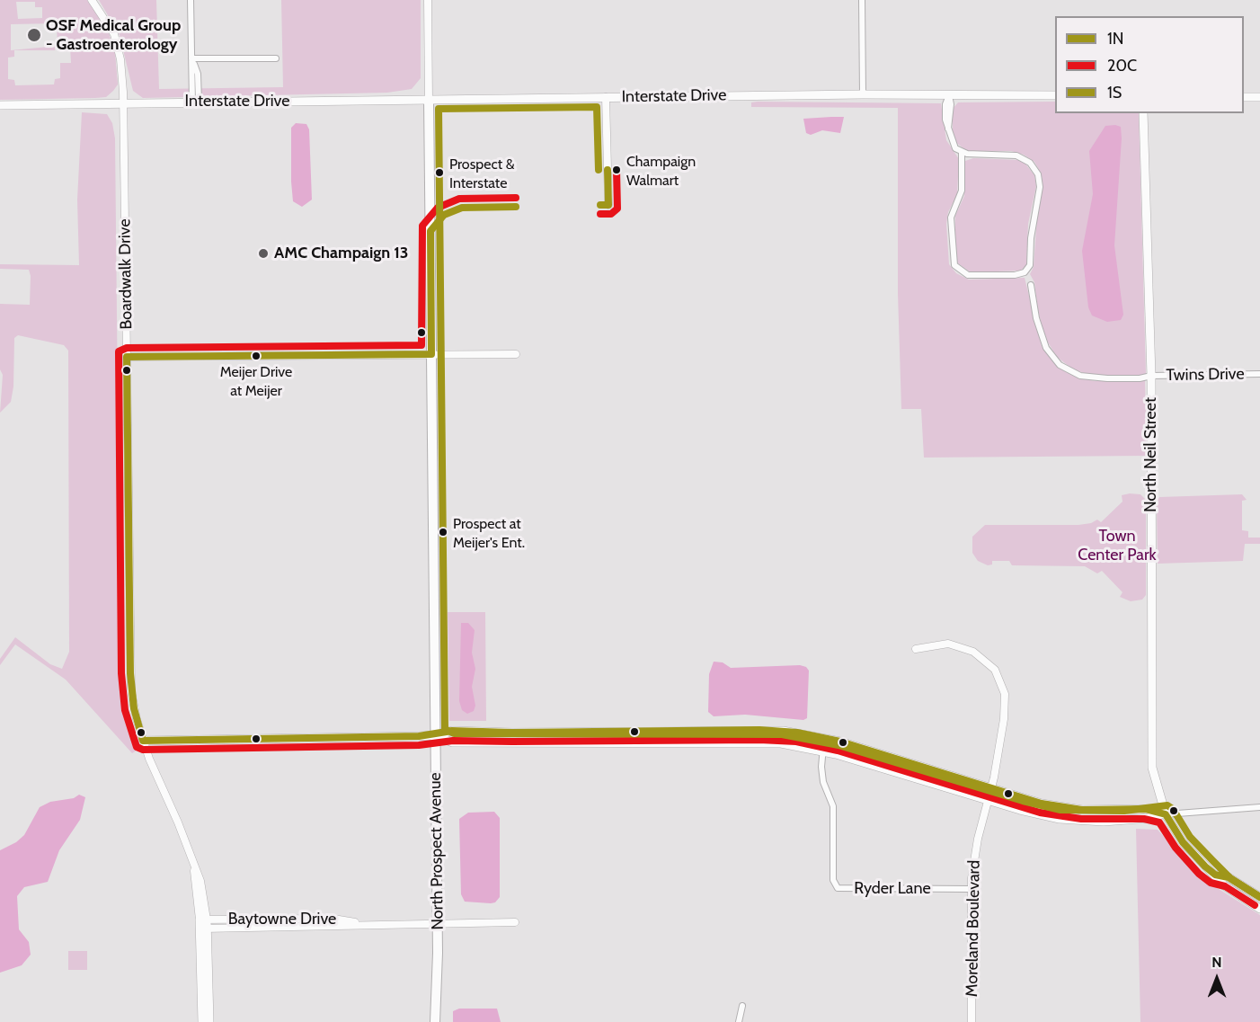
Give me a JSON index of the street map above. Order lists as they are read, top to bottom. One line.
{"streets":{"main road":["Interstate Drive","North Neil Street","North Prospect Avenue"],"street":["Boardwalk Drive","Twins Drive","Ryder Lane","Baytowne Drive","Moreland Boulevard"]},"crossings":[["Interstate Drive","Boardwalk Drive"],["Interstate Drive","North Prospect Avenue"],["Boardwalk Drive","Baytowne Drive"],["Twins Drive","North Neil Street"],["North Prospect Avenue","Baytowne Drive"],["Ryder Lane","Moreland Boulevard"]],"parks":["Town Center Park"],"places":["OSF Medical Group - Gastroenterology","Champaign Walmart","Prospect & Interstate","AMC Champaign 13","Meijer Drive at Meijer","Prospect at Meijer's Ent."],"lines":["transit line 1S","transit line 1N","transit line 20C"],"legend":["1N","20C","1S"],"north":"top"}
